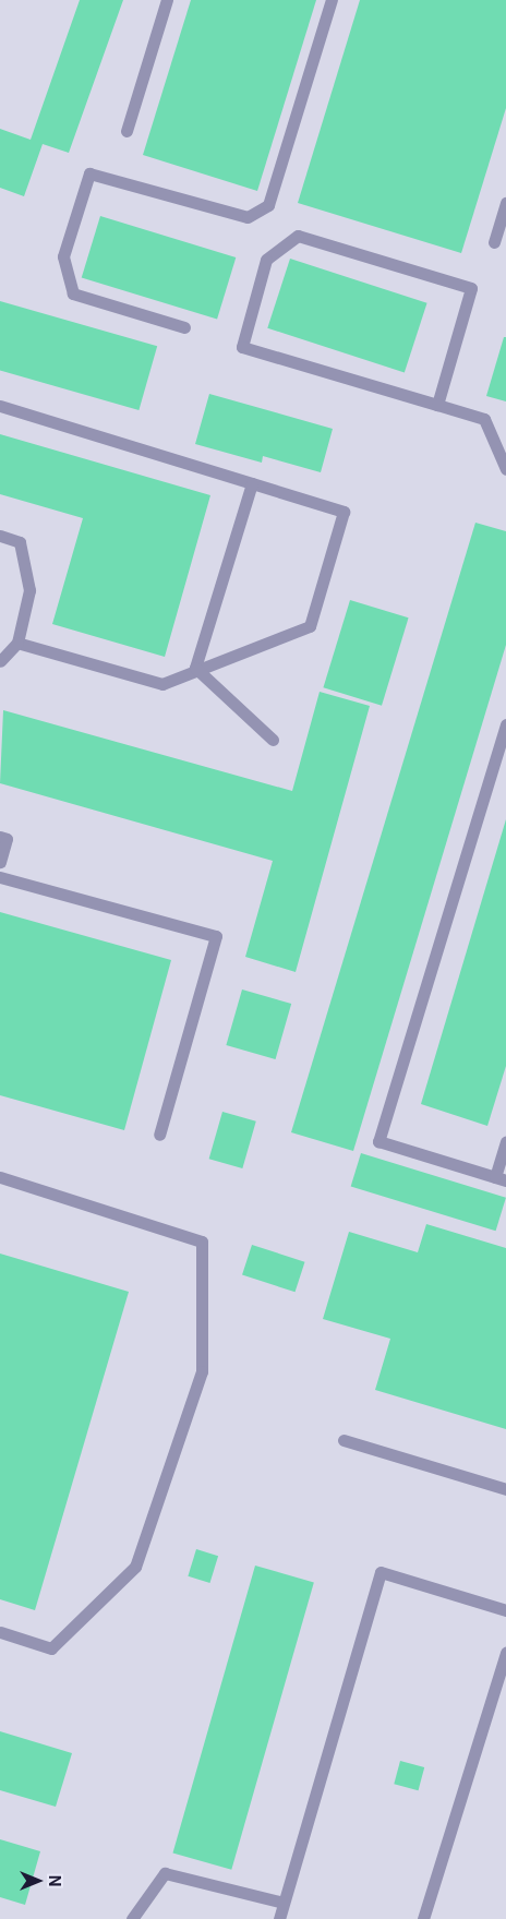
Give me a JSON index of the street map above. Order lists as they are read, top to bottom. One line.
{"north":"right"}
